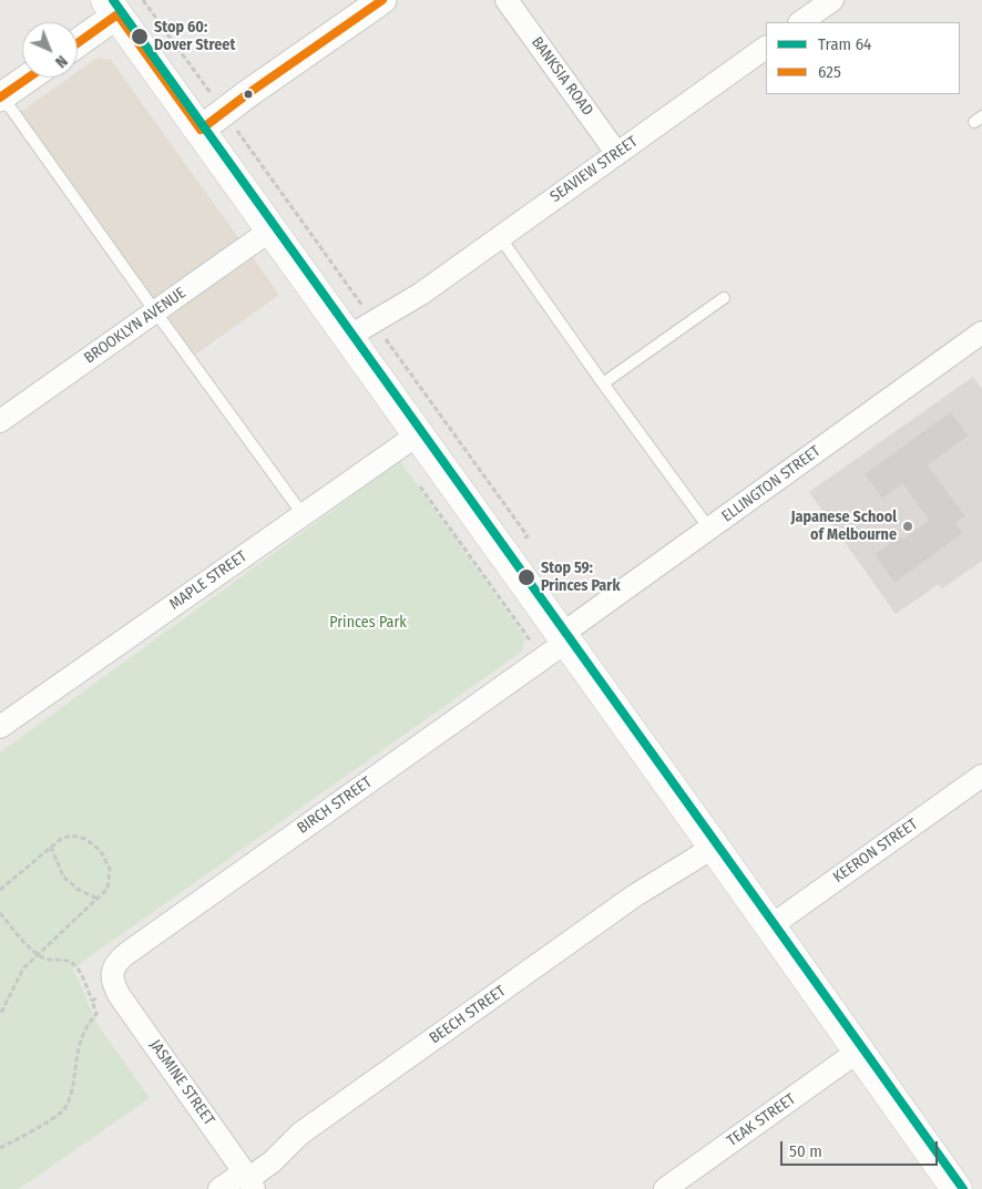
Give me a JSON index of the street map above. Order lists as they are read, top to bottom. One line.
{"streets":{"street":["BANKSIA ROAD","SEAVIEW STREET","BROOKLYN AVENUE","ELLINGTON STREET","MAPLE STREET","BIRCH STREET","KEERON STREET","BEECH STREET","JASMINE STREET","TEAK STREET"]},"crossings":[["BANKSIA ROAD","SEAVIEW STREET"],["ELLINGTON STREET","BIRCH STREET"],["BIRCH STREET","JASMINE STREET"],["BEECH STREET","JASMINE STREET"]],"parks":["Princes Park"],"places":["Stop 60: Dover Street","Japanese School of Melbourne","Stop 59: Princes Park"],"lines":["tram line 64","transit line 625"],"legend":["Tram 64","625"],"scale_bar":"50 m","north":"bottom right"}
